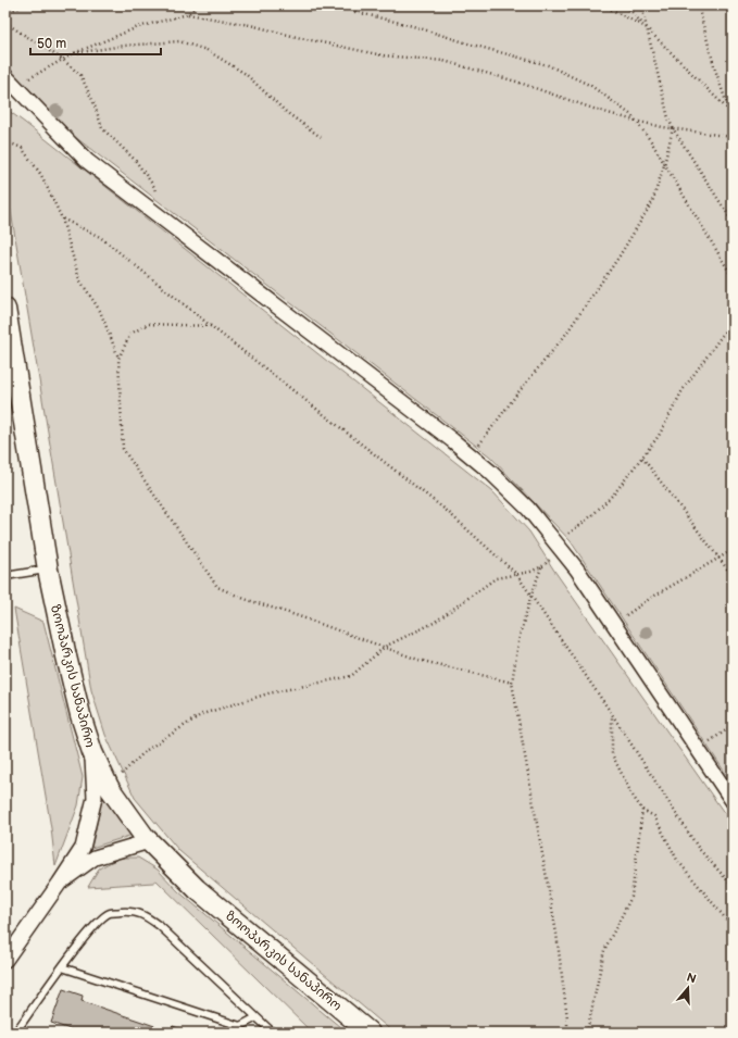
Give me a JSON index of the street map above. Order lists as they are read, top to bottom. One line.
{"streets":{"main road":["ზოოპარკის სანაპირო"]},"scale_bar":"50 m","north":"top"}
